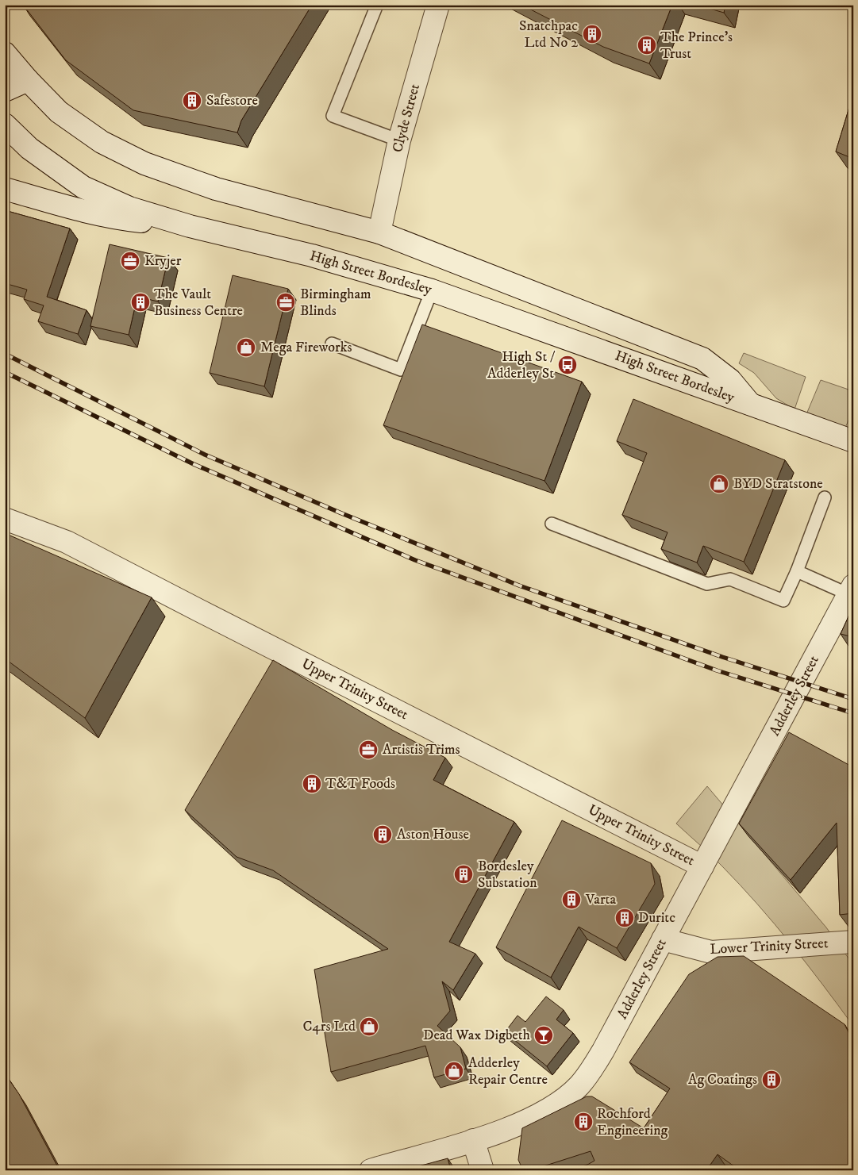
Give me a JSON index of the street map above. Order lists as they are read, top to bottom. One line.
{"streets":{"street":["Clyde Street","High Street Bordesley","Upper Trinity Street","Adderley Street","Lower Trinity Street"]},"crossings":[["Clyde Street","High Street Bordesley"],["Upper Trinity Street","Adderley Street"],["Adderley Street","Lower Trinity Street"]],"places":{"building":["Snatchpac Ltd No 2","The Prince's Trust","Safestore","The Vault Business Centre","T&T Foods","Aston House","Bordesley Substation","Varta","Duritc","Ag Coatings","Rochford Engineering"],"office":["Kryjer","Birmingham Blinds","Artistis Trims"],"shop":["Mega Fireworks","BYD Stratstone","C4rs Ltd","Adderley Repair Centre"],"bus stop":["High St / Adderley St"],"bar":["Dead Wax Digbeth"]}}
